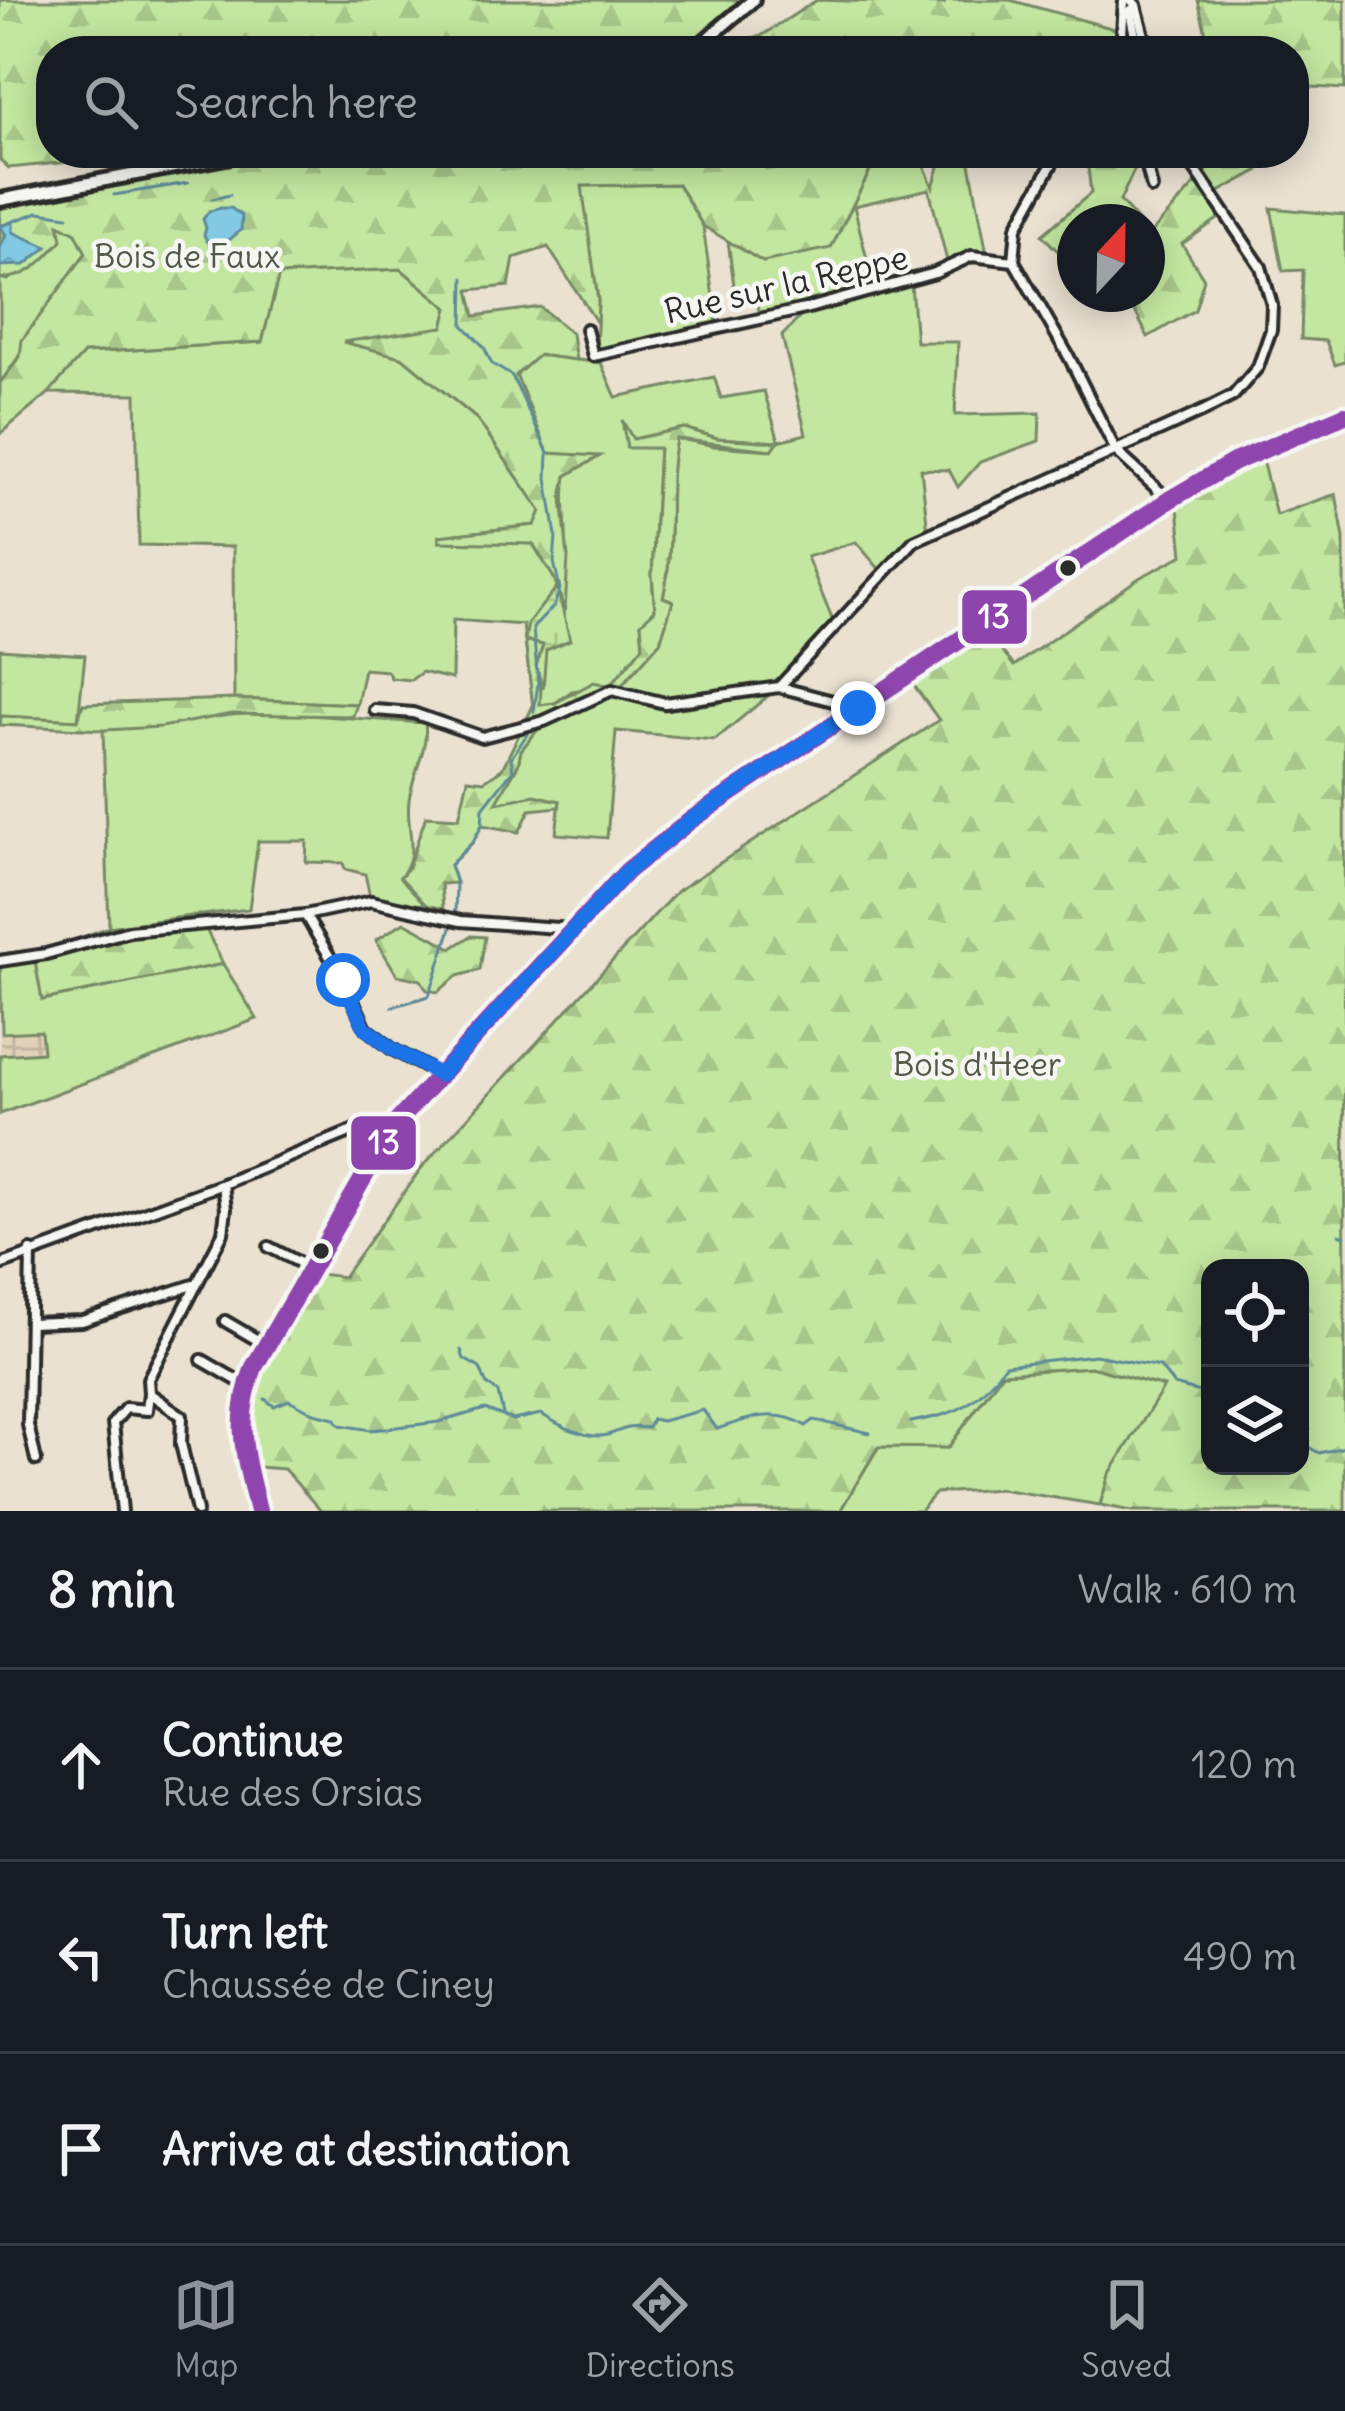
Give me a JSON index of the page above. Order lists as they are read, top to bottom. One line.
{"streets":{"street":["Rue sur la Reppe"]},"parks":["Bois de Faux","Bois d'Heer"],"lines":["transit line 13"],"north":"top","page":{"search":"Search here","heading":["8 min","Walk · 610 m"],"list":[["Continue","Rue des Orsias","120 m"],["Turn left","Chaussée de Ciney","490 m"],"Arrive at destination"],"nav":["Map","Directions","Saved"]}}
